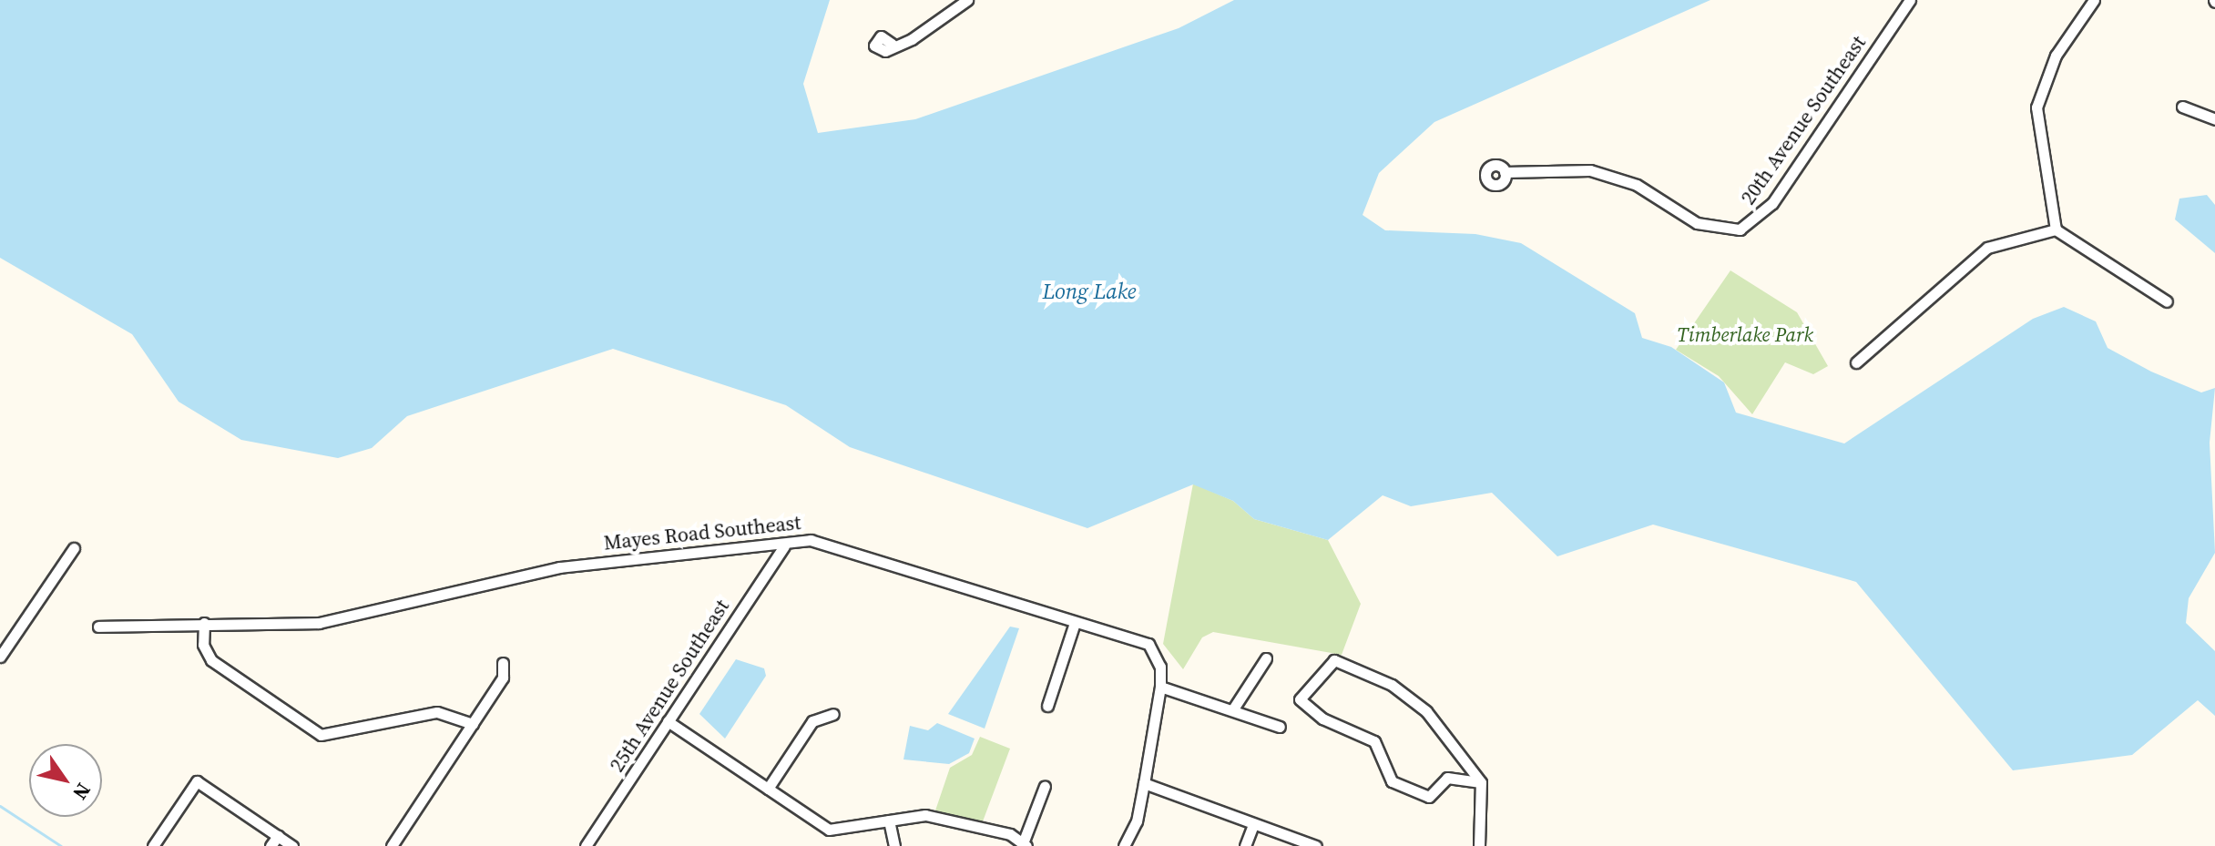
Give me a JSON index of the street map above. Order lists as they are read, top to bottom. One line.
{"streets":{"street":["20th Avenue Southeast","Mayes Road Southeast","25th Avenue Southeast"]},"crossings":[["Mayes Road Southeast","25th Avenue Southeast"]],"water":["Long Lake"],"parks":["Timberlake Park"],"north":"bottom right"}
